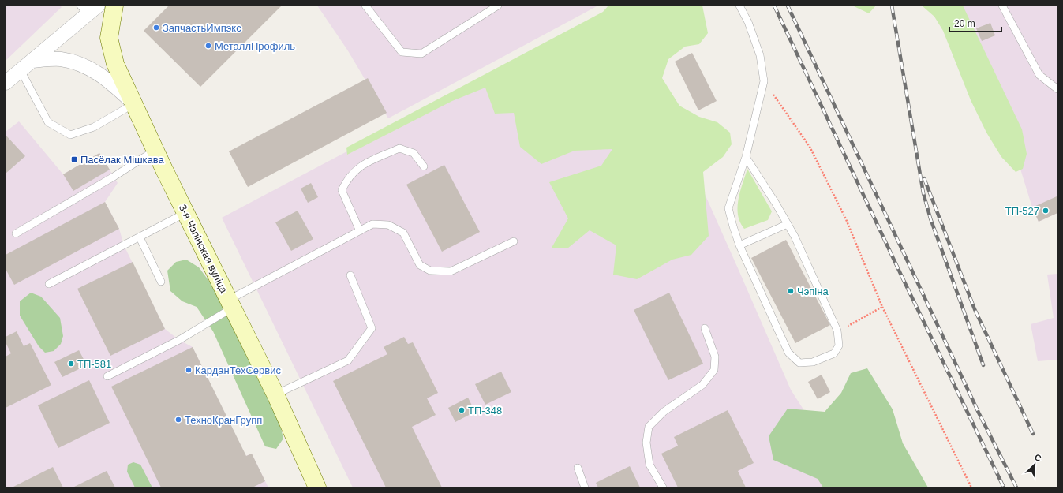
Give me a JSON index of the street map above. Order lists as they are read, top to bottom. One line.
{"streets":{"main road":["3-я Чэпінская вуліца"]},"places":{"other":["ЗапчастьИмпэкс","МеталлПрофиль","ТП-527","Чэпіна","ТП-581","КарданТехСервис","ТП-348","ТехноКранГрупп"],"transit":["Пасёлак Мішкава"]},"scale_bar":"20 m","north":"top right"}
